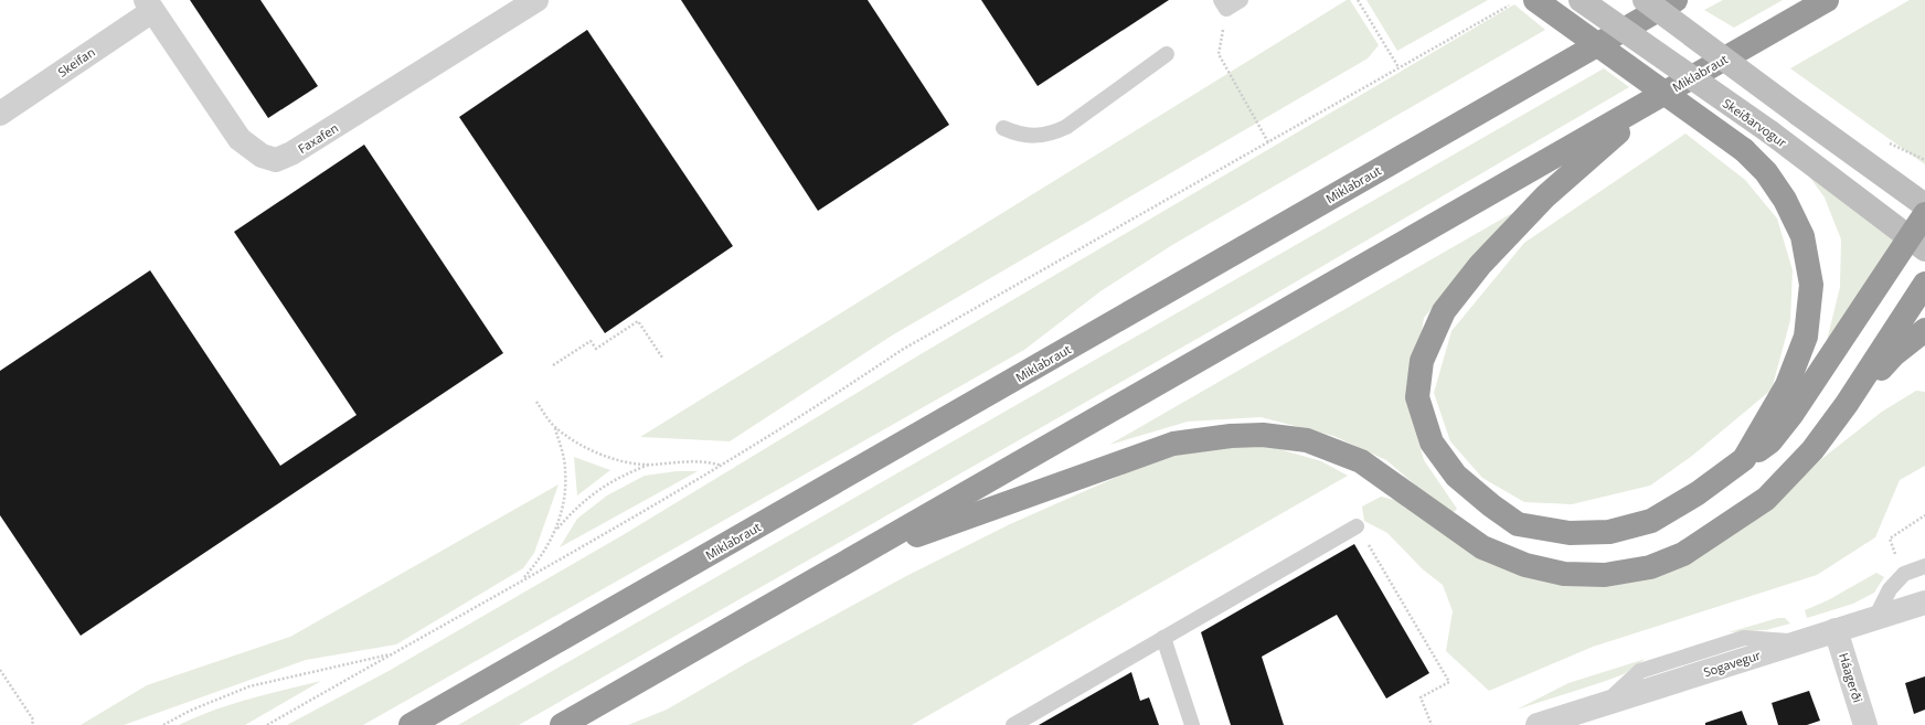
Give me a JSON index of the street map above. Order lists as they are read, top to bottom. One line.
{"streets":{"highway":["Miklabraut"],"main road":["Skeiðarvogur"],"street":["Skeifan","Faxafen","Sogavegur","Háagerði"]},"crossings":[["Skeifan","Faxafen"],["Sogavegur","Háagerði"]]}
